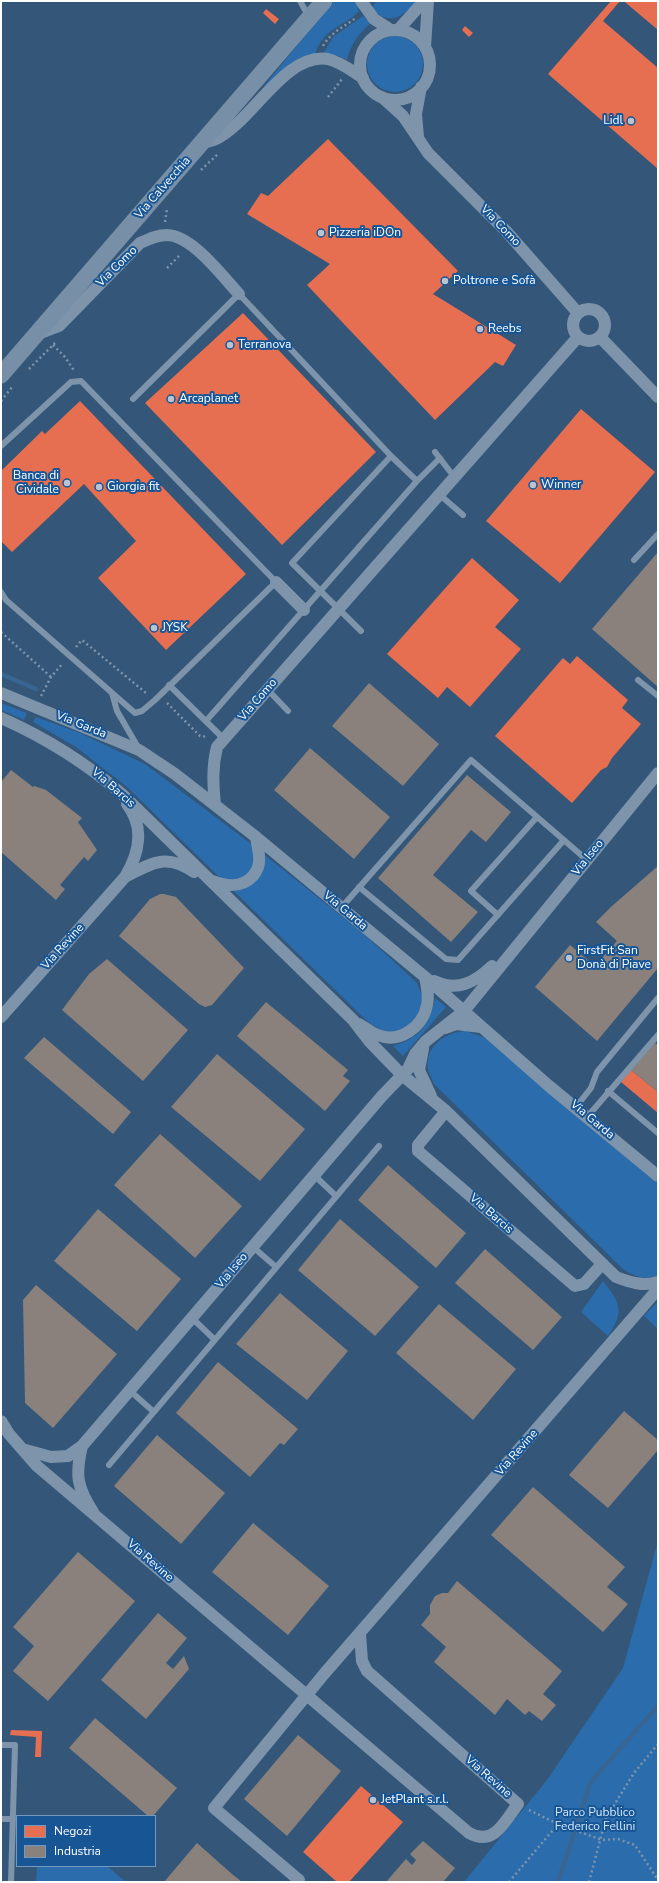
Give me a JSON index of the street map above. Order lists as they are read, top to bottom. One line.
{"streets":{"main road":["Via Calvecchia"],"street":["Via Como","Via Garda","Via Barcis","Via Iseo","Via Revine"]},"crossings":[["Via Calvecchia","Via Como"],["Via Como","Via Garda"],["Via Garda","Via Barcis"],["Via Garda","Via Iseo"],["Via Barcis","Via Iseo"],["Via Barcis","Via Revine"],["Via Iseo","Via Revine"]],"parks":["Parco Pubblico Federico Fellini"],"places":["Lidl","Pizzeria iDOn","Poltrone e Sofà","Reebs","Terranova","Arcaplanet","Banca di Cividale","Winner","Giorgia fit","JYSK","FirstFit San Donà di Piave","JetPlant s.r.l."],"legend":["Negozi","Industria"]}
